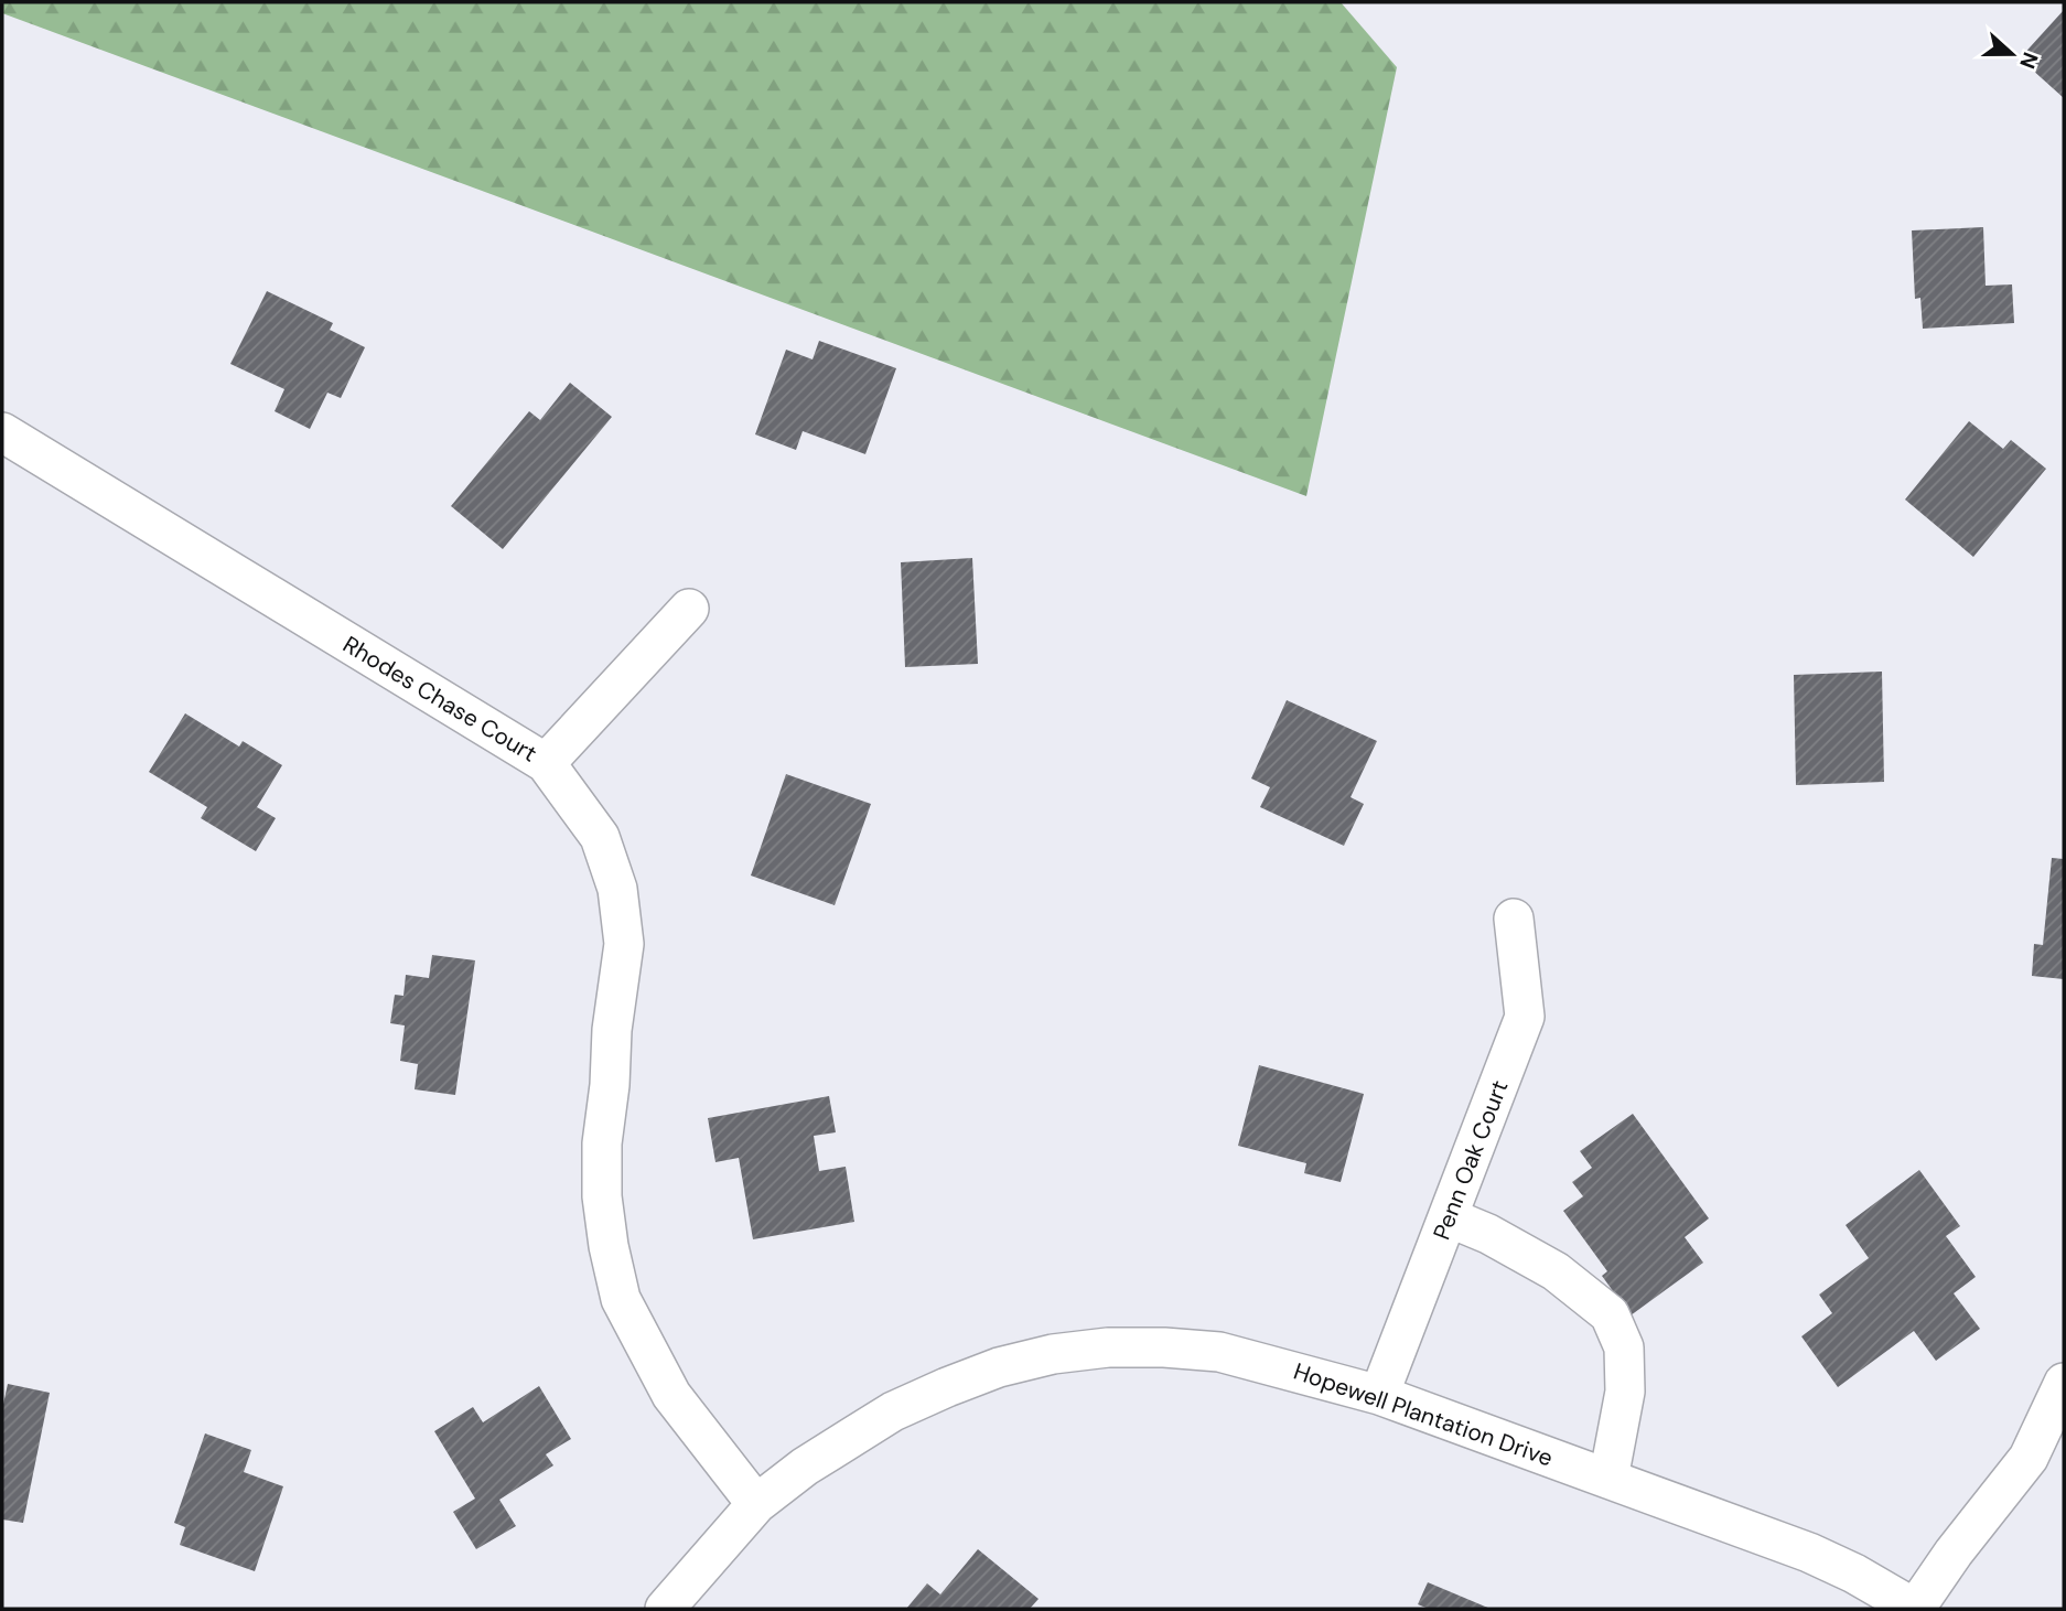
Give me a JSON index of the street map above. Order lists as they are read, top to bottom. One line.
{"streets":{"street":["Rhodes Chase Court","Penn Oak Court","Hopewell Plantation Drive"]},"crossings":[["Rhodes Chase Court","Hopewell Plantation Drive"],["Penn Oak Court","Hopewell Plantation Drive"]],"north":"right"}
